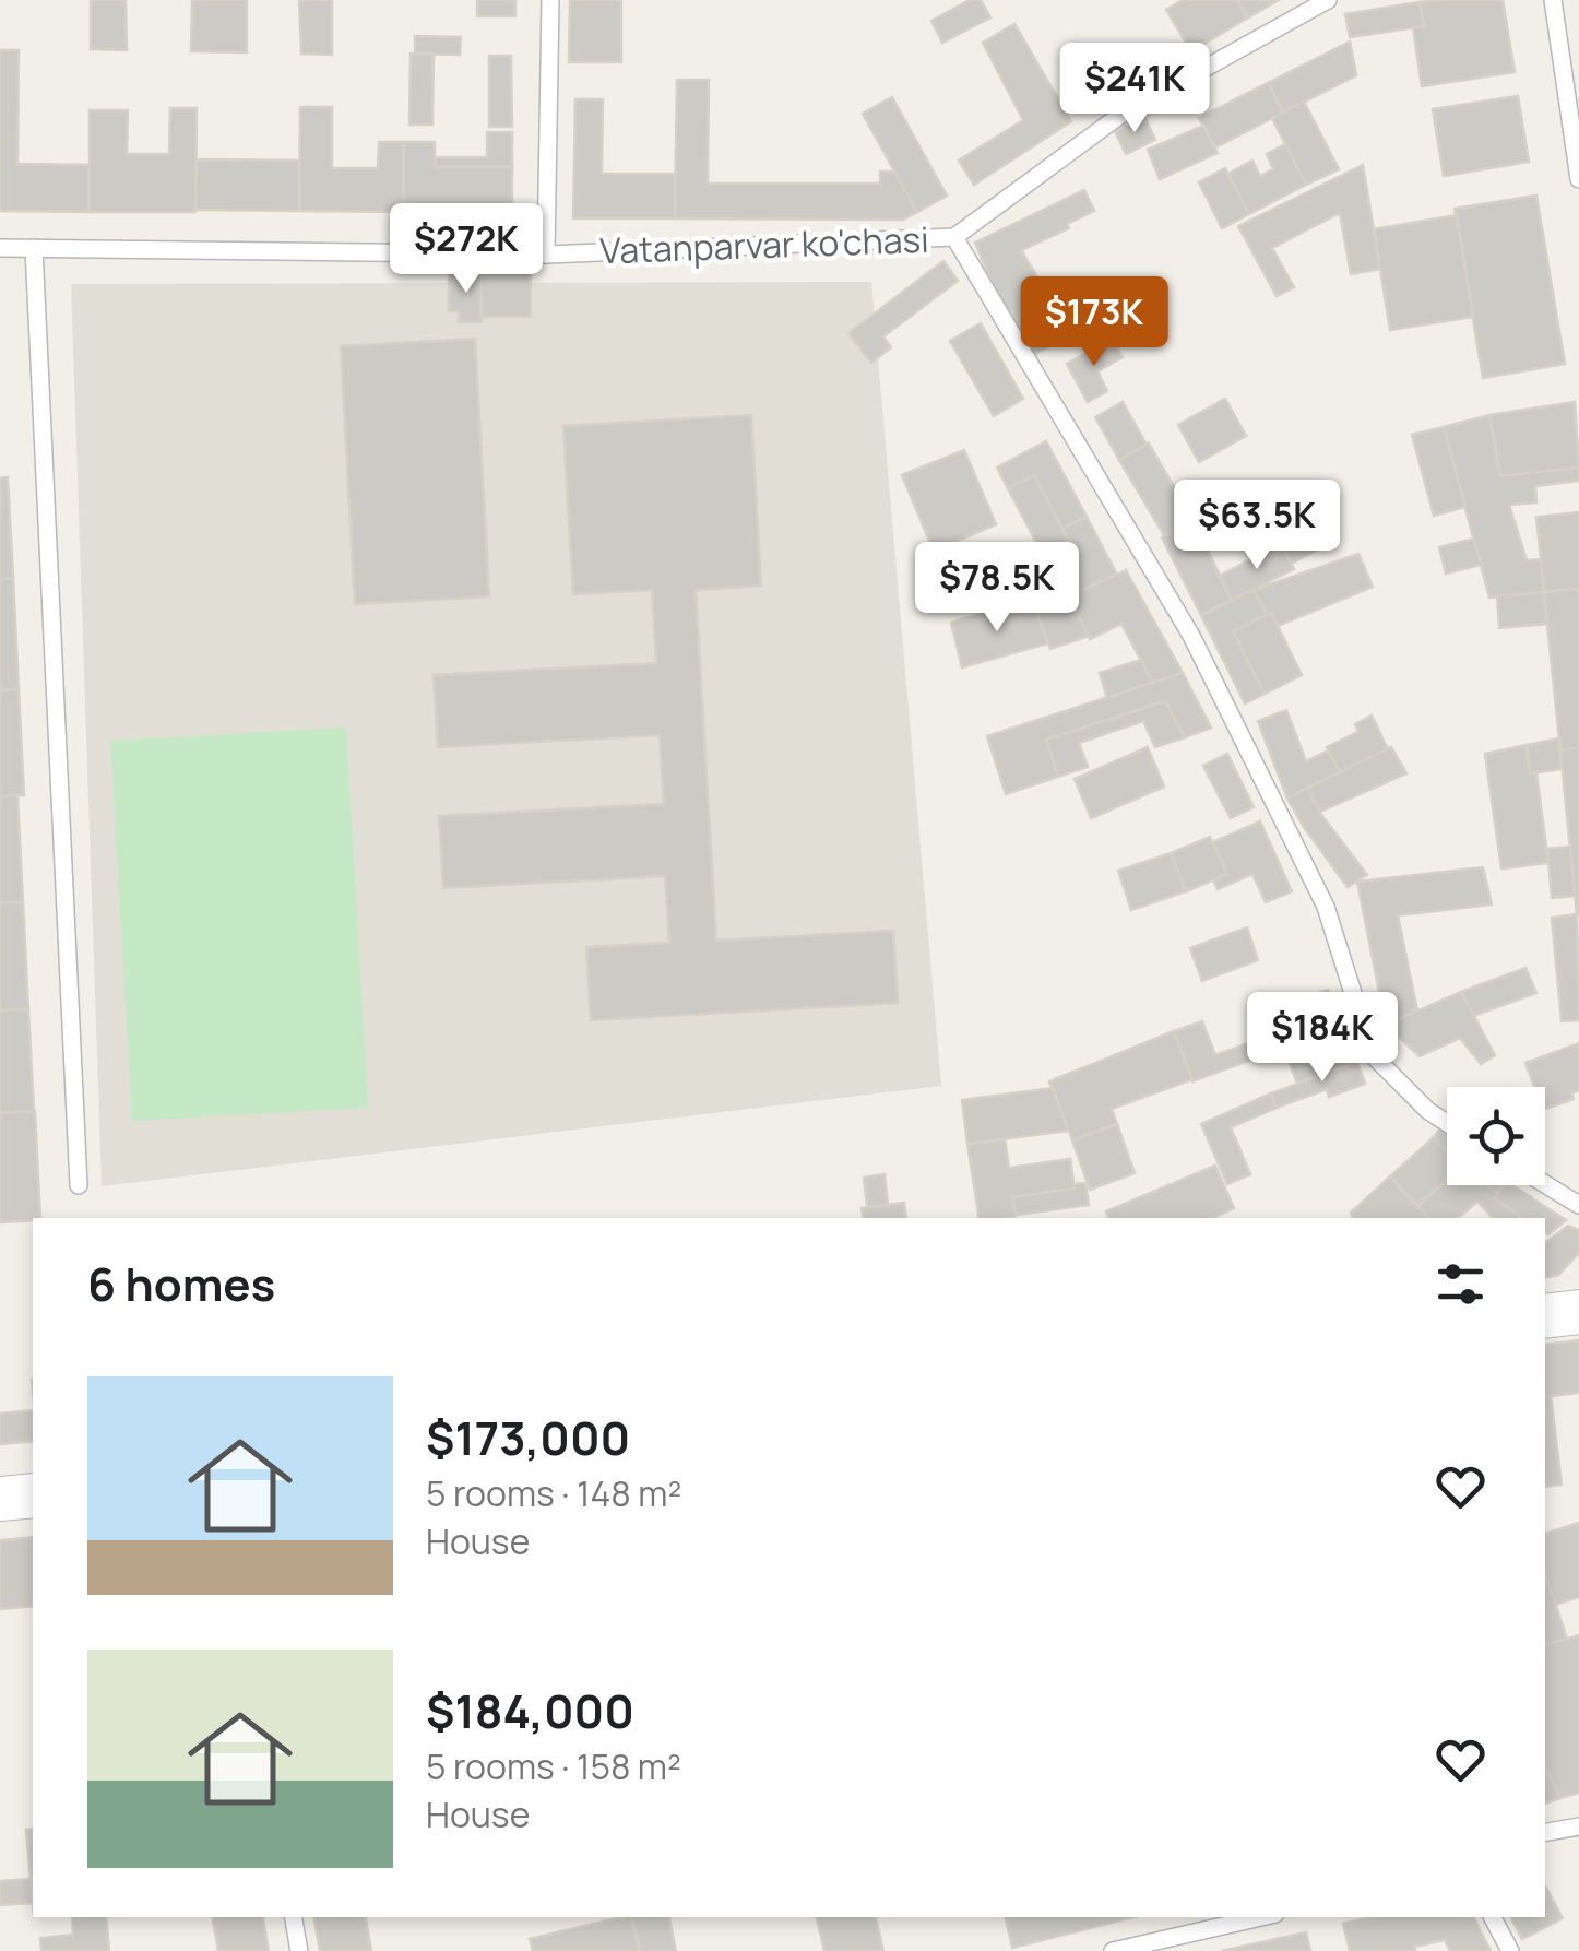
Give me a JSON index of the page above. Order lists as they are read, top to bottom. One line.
{"streets":{"lane":["Vatanparvar ko'chasi"]},"page":{"price":["$241K","$272K","$173K","$63.5K","$78.5K","$184K"],"heading":"6 homes","list":[{"name":"$173,000","note":"5 rooms · 148 m² · House"},{"name":"$184,000","note":"5 rooms · 158 m² · House"}]}}
